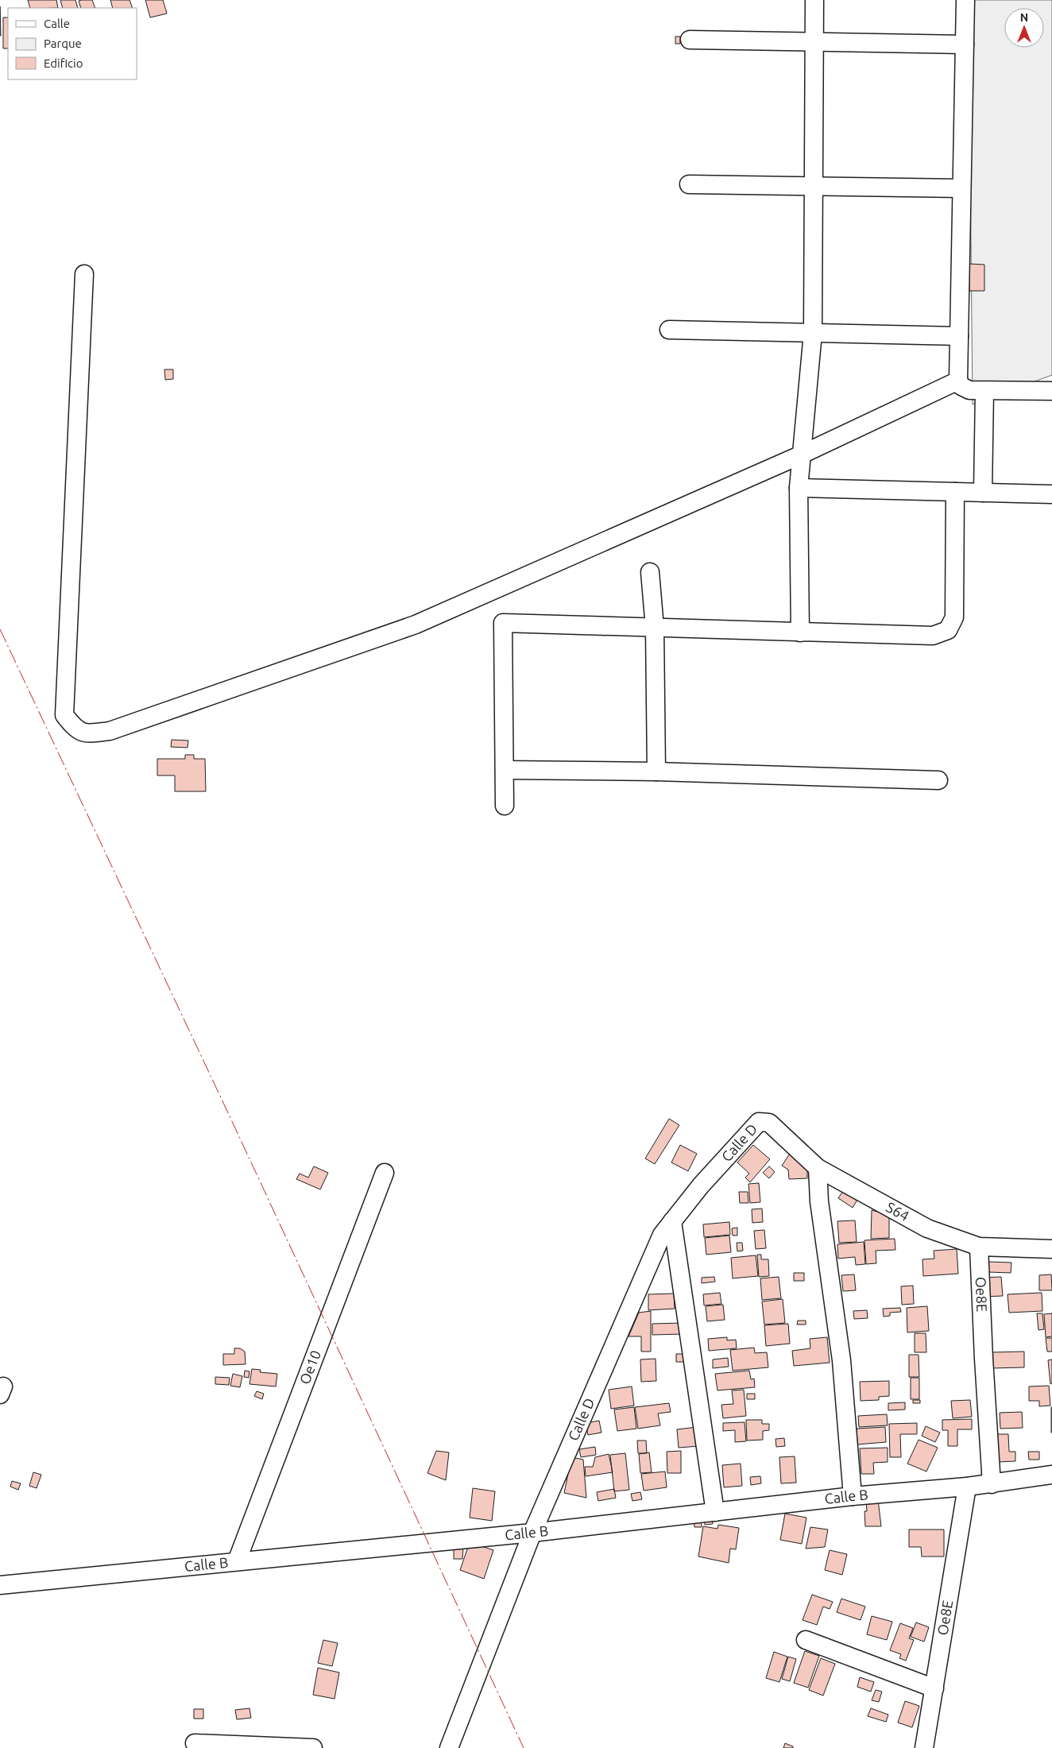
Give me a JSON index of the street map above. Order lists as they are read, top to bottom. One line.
{"streets":{"street":["Calle D","S64","Oe8E","Oe10","Calle B"]},"crossings":[["Calle D","S64"],["Calle D","Calle B"],["S64","Oe8E"],["Oe8E","Calle B"],["Oe10","Calle B"]],"legend":["Calle","Parque","Edificio"],"north":"top"}
